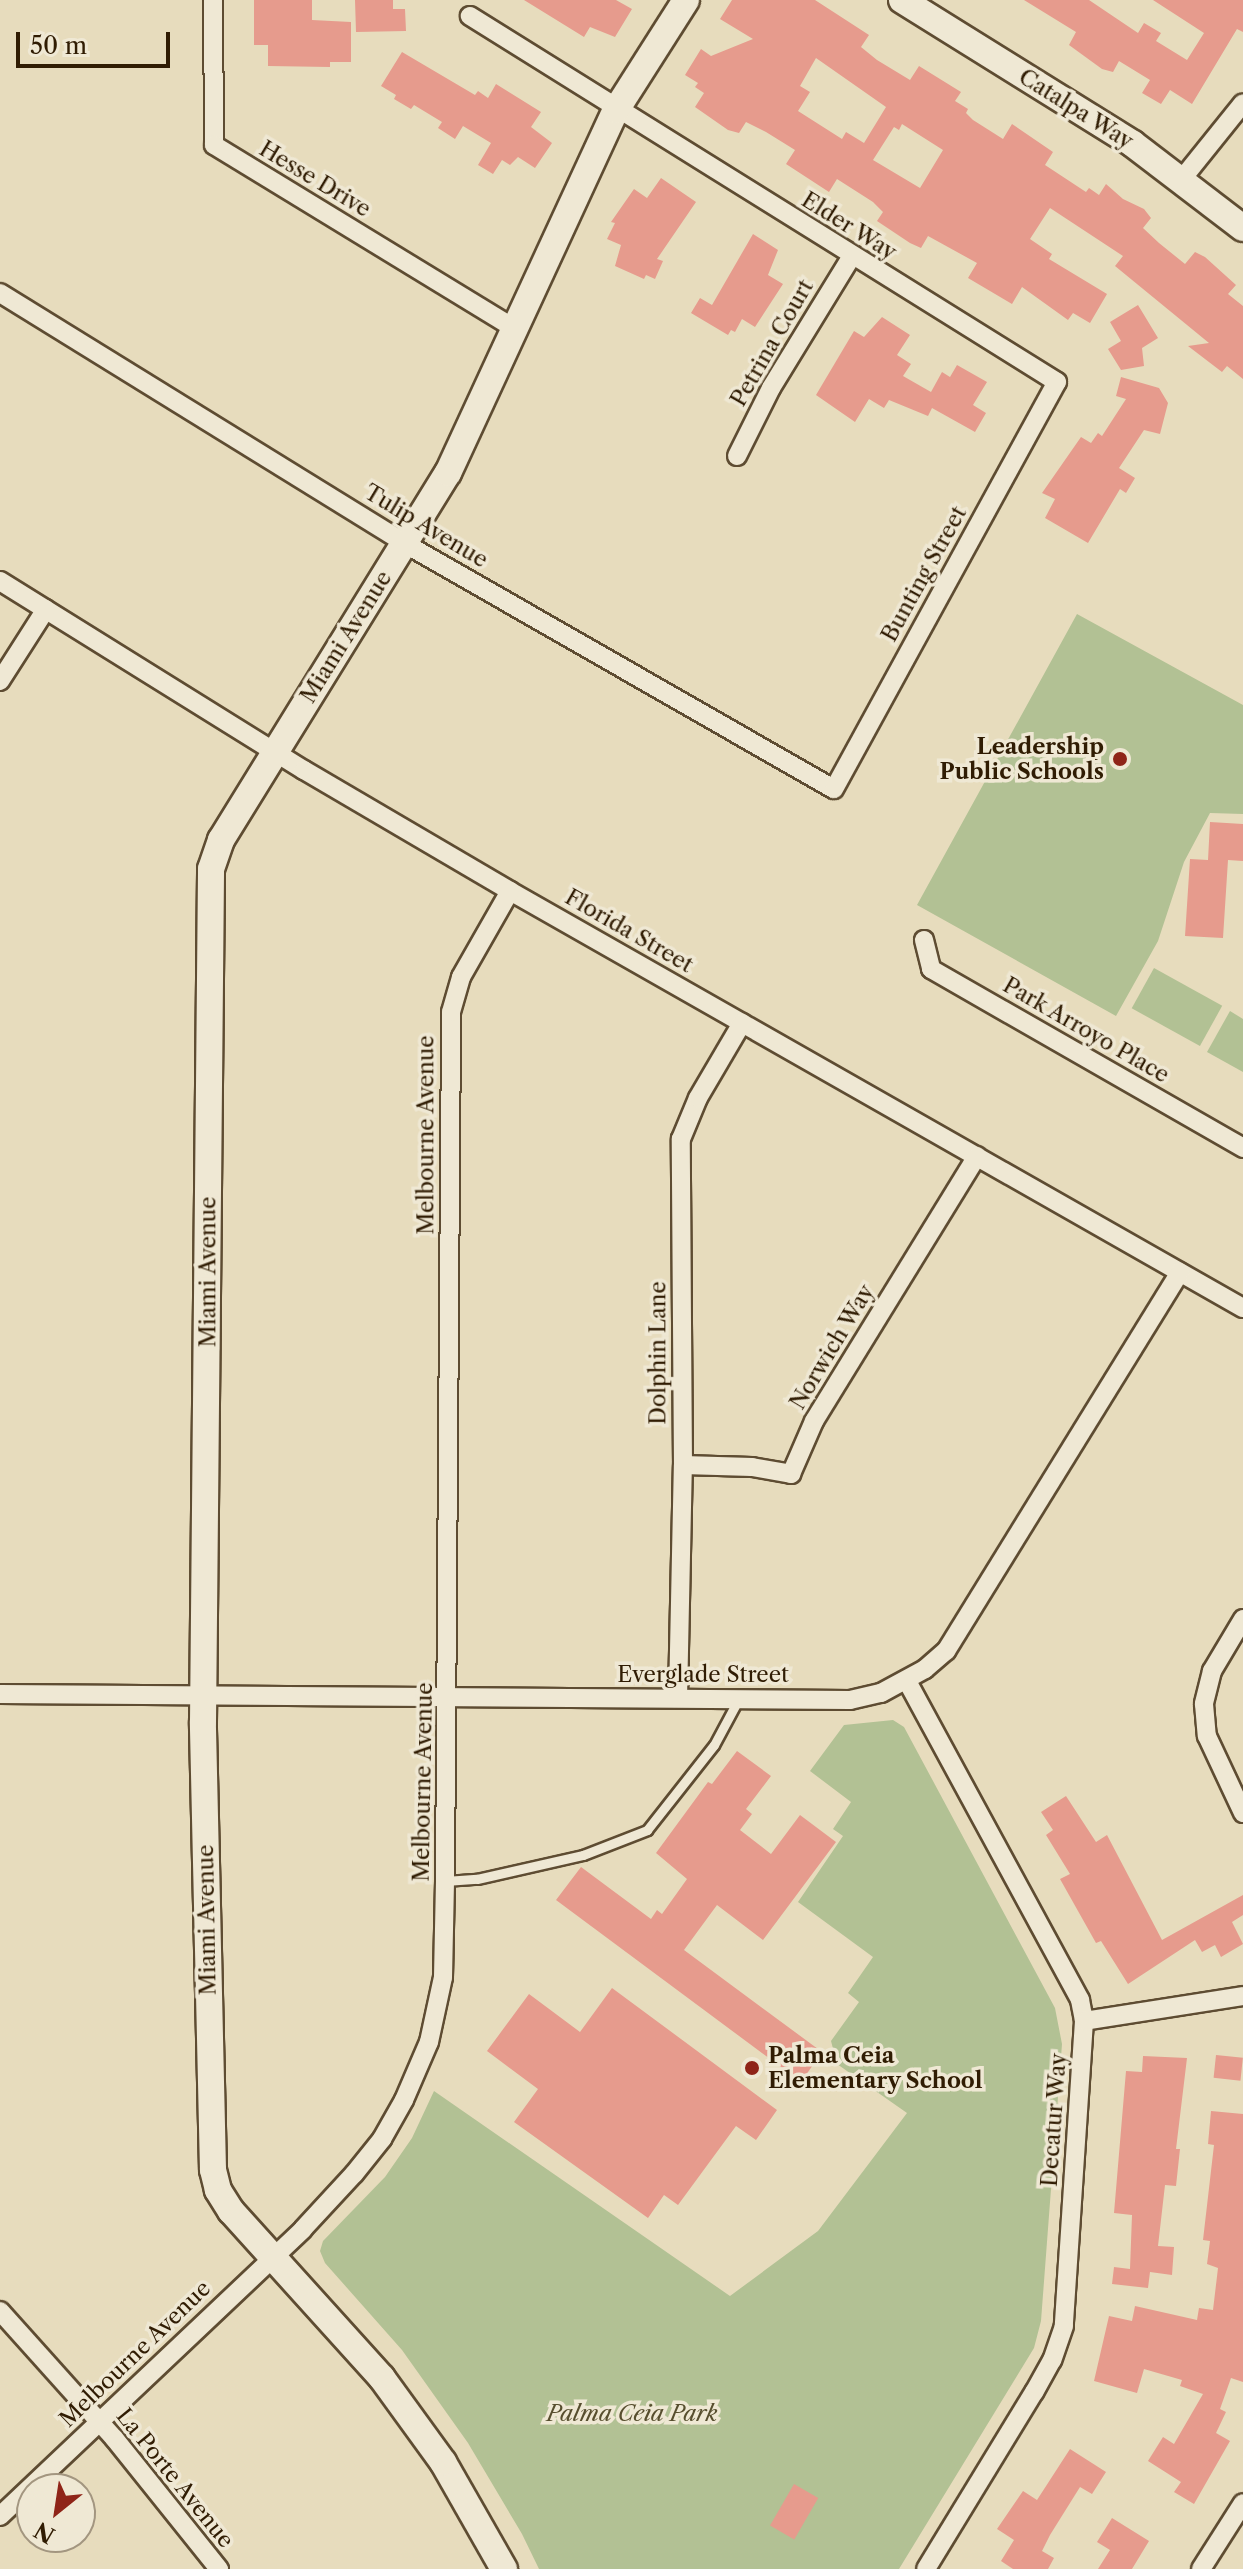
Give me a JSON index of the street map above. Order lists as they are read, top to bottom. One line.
{"streets":{"street":["Catalpa Way","Hesse Drive","Elder Way","Petrina Court","Tulip Avenue","Bunting Street","Miami Avenue","Florida Street","Park Arroyo Place","Melbourne Avenue","Norwich Way","Dolphin Lane","Everglade Street","Decatur Way","La Porte Avenue"]},"crossings":[["Hesse Drive","Miami Avenue"],["Elder Way","Petrina Court"],["Elder Way","Bunting Street"],["Elder Way","Miami Avenue"],["Tulip Avenue","Bunting Street"],["Tulip Avenue","Miami Avenue"],["Miami Avenue","Florida Street"],["Miami Avenue","Melbourne Avenue"],["Miami Avenue","Everglade Street"],["Florida Street","Melbourne Avenue"],["Florida Street","Norwich Way"],["Florida Street","Dolphin Lane"],["Florida Street","Everglade Street"],["Melbourne Avenue","Everglade Street"],["Melbourne Avenue","La Porte Avenue"],["Norwich Way","Dolphin Lane"],["Dolphin Lane","Everglade Street"],["Everglade Street","Decatur Way"]],"parks":["Palma Ceia Park"],"places":["Leadership Public Schools","Palma Ceia Elementary School"],"scale_bar":"50 m","north":"bottom left"}
